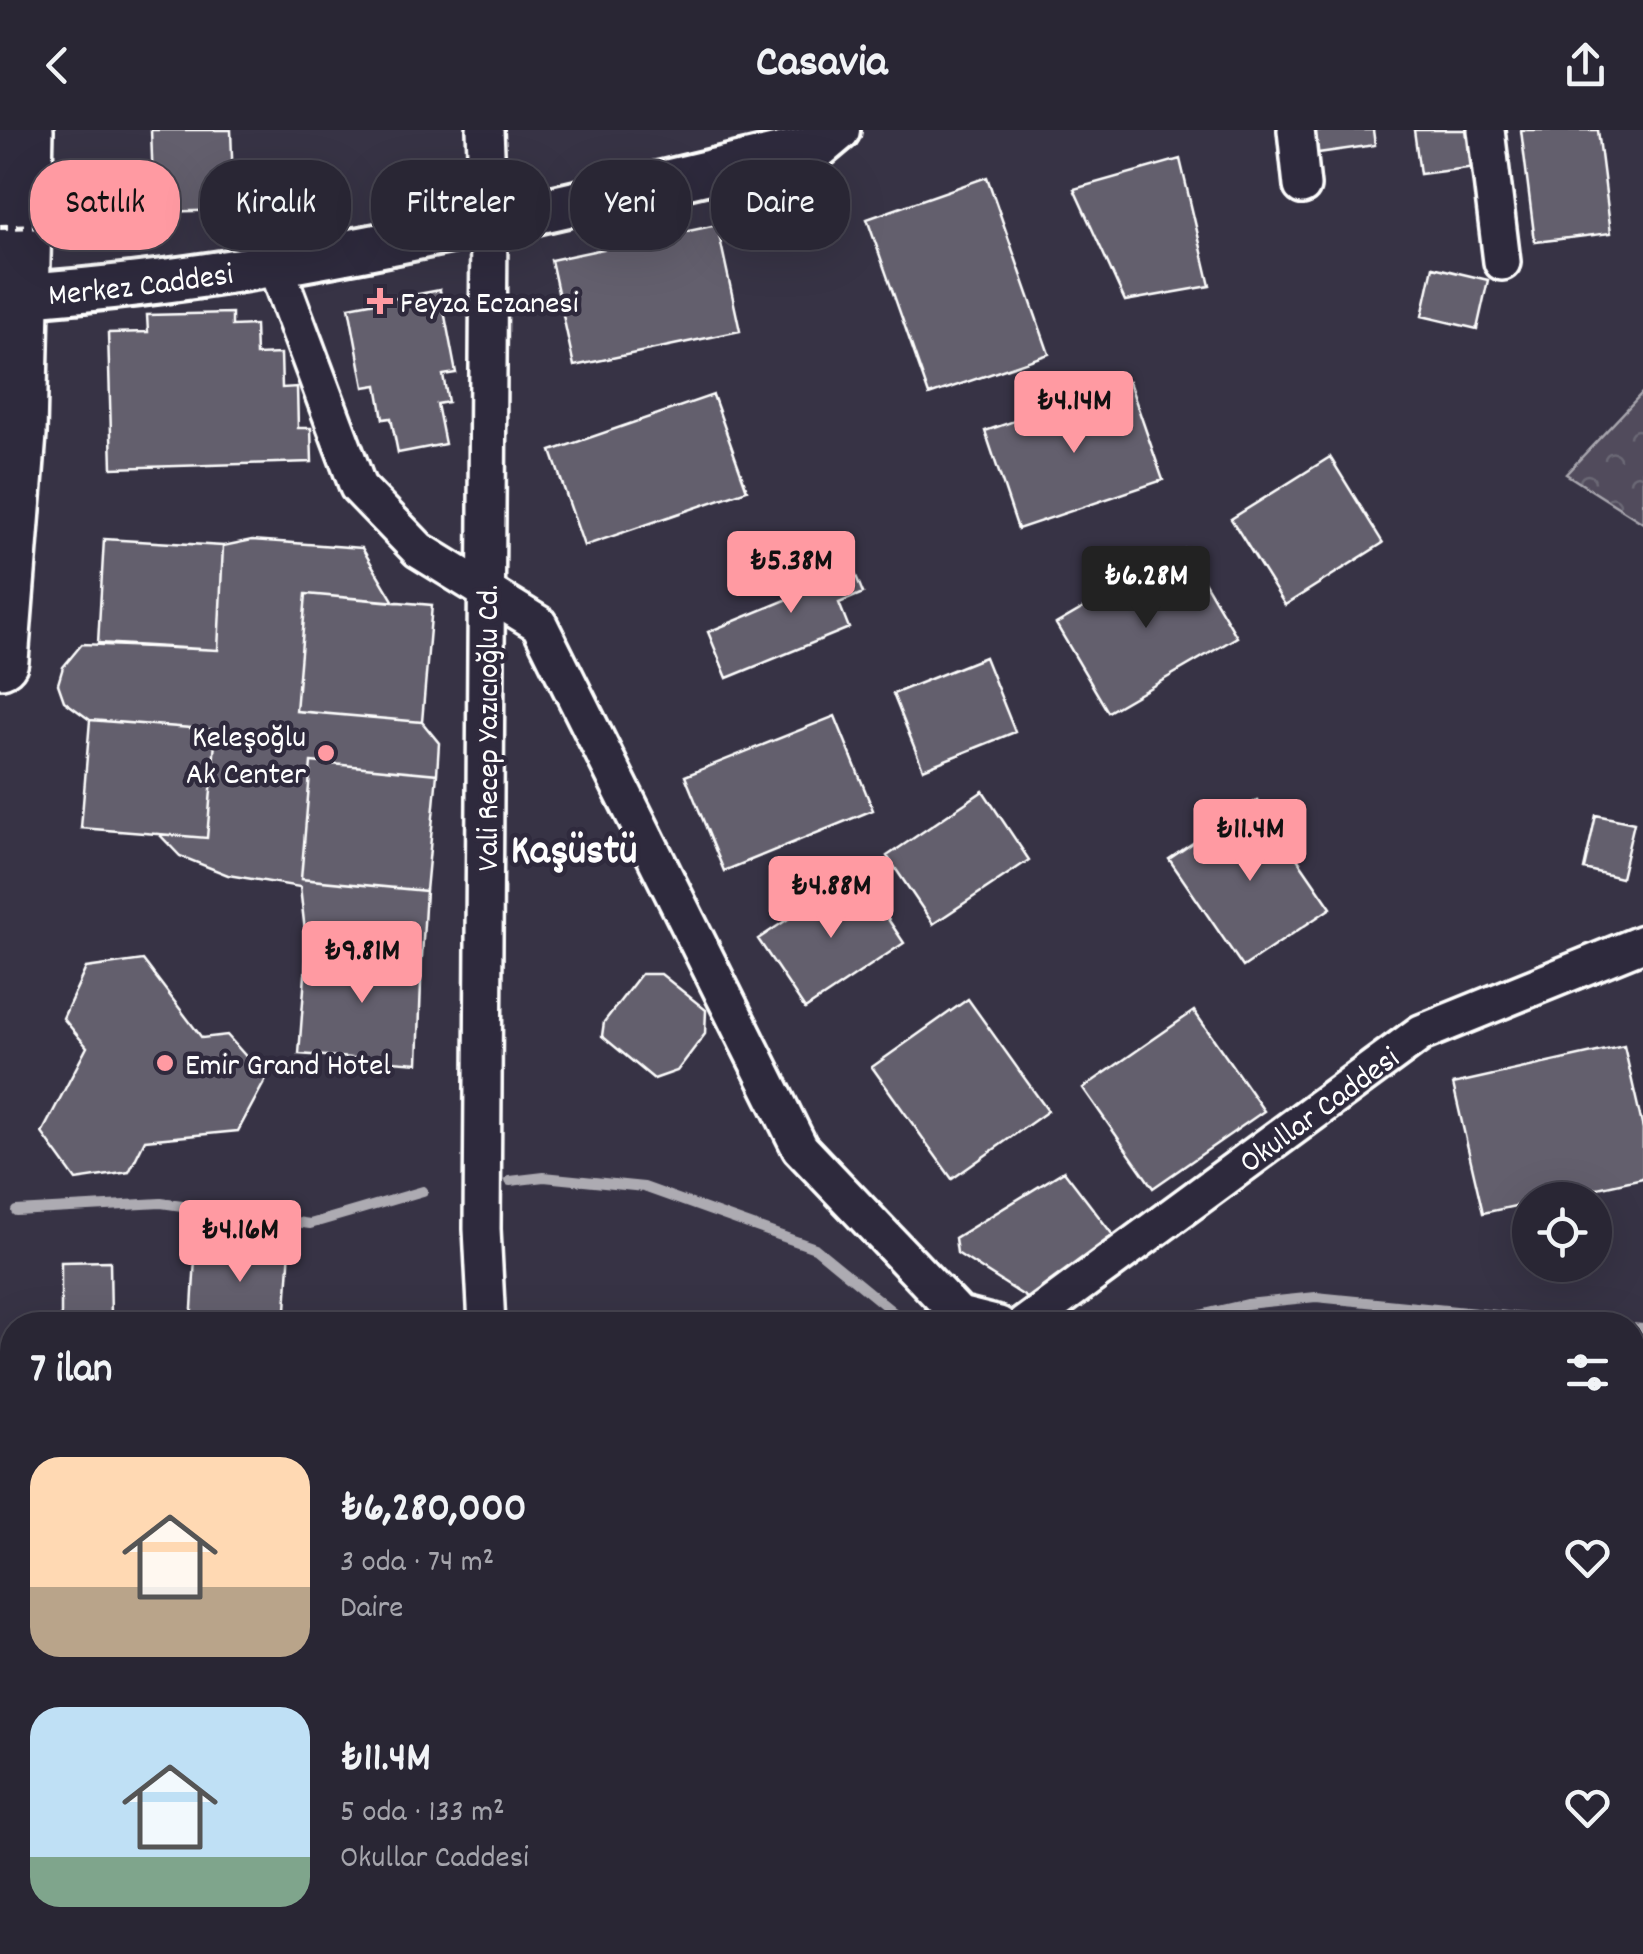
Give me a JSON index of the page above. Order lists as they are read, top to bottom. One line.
{"streets":{"street":["Merkez Caddesi","Vali Recep Yazıcıoğlu Cd.","Okullar Caddesi"]},"districts":["Kaşüstü"],"places":{"health":["Feyza Eczanesi"],"other":["Keleşoğlu Ak Center","Emir Grand Hotel"]},"page":{"header":"Casavia","chip":["Satılık","Kiralık","Filtreler","Yeni","Daire"],"price":["₺4.14M","₺5.38M","₺6.28M","₺11.4M","₺4.88M","₺9.81M","₺4.16M"],"heading":"7 ilan","list":[{"name":"₺6,280,000","note":"3 oda · 74 m² · Daire"},{"name":"₺11.4M","note":"5 oda · 133 m² · Okullar Caddesi"}]}}
